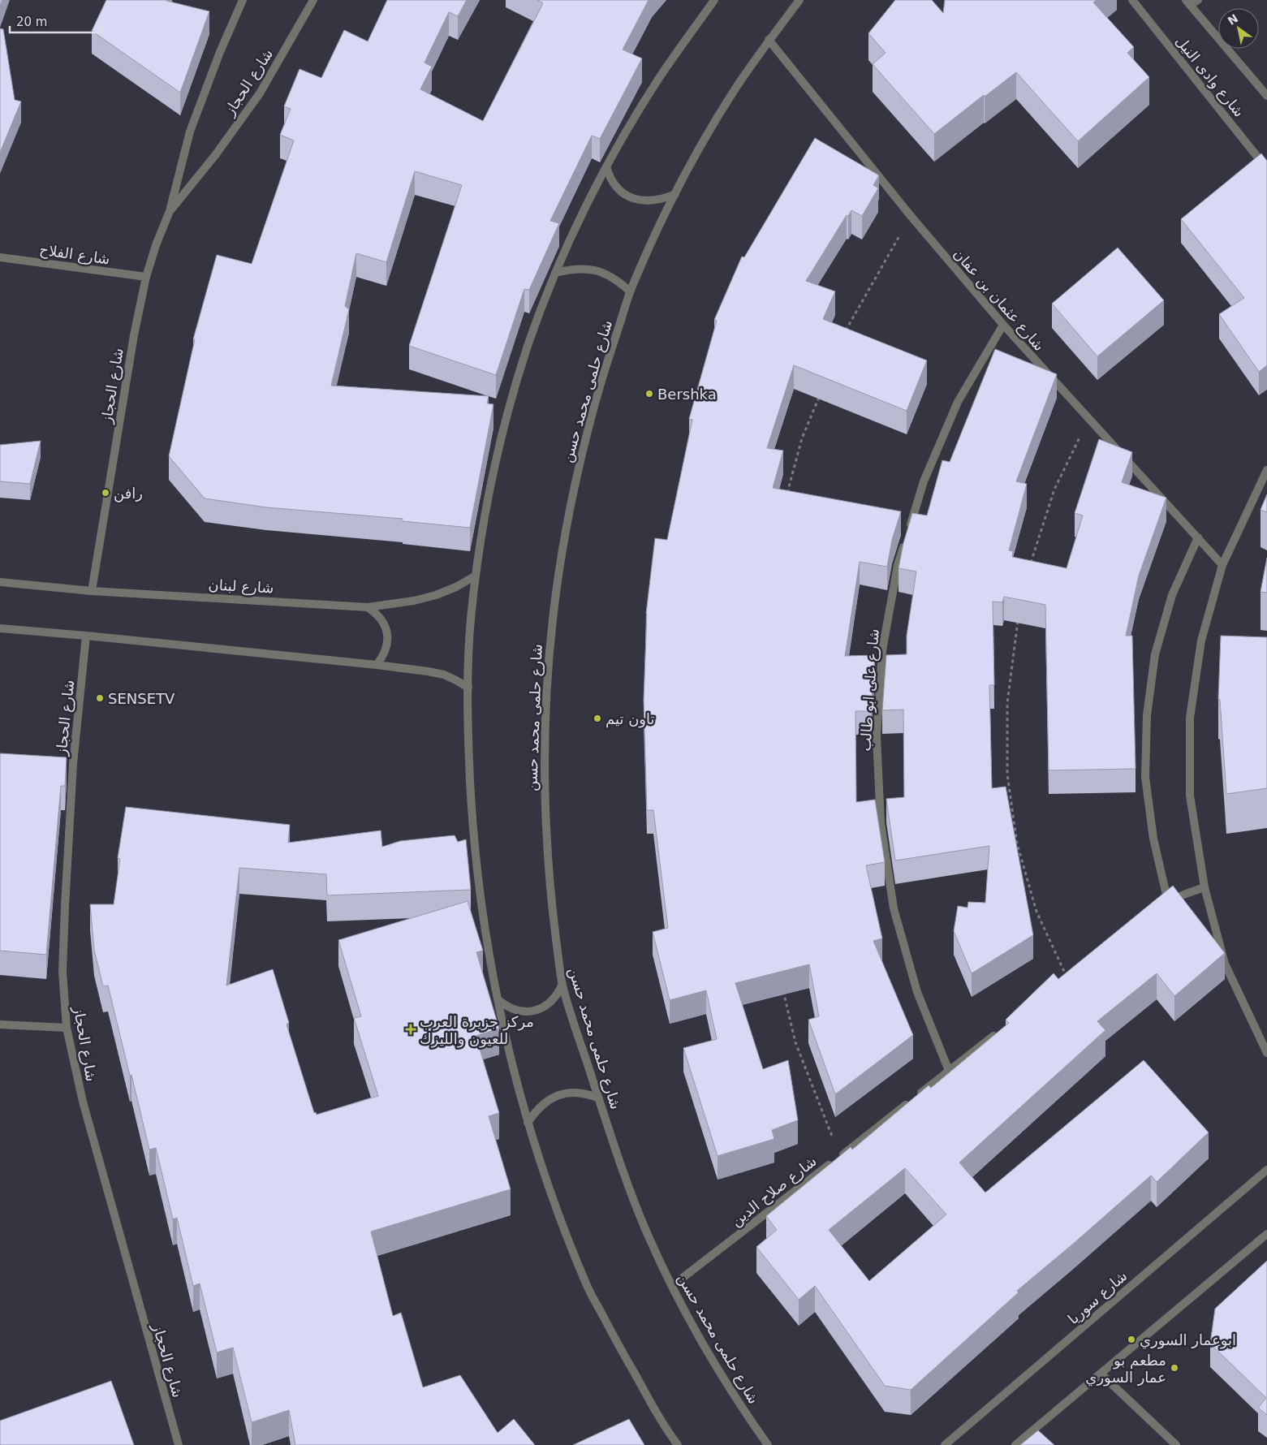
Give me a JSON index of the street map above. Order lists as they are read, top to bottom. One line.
{"streets":{"street":["شارع وادى النيل","شارع الحجاز","شارع الفلاح","شارع عثمان بن عفان","شارع حلمى محمد حسن","شارع لبنان","شارع على ابو طالب","شارع صلاح الدين","شارع سوريا"]},"crossings":[["شارع الحجاز","شارع الفلاح"],["شارع الحجاز","شارع لبنان"],["شارع عثمان بن عفان","شارع حلمى محمد حسن"],["شارع عثمان بن عفان","شارع على ابو طالب"],["شارع حلمى محمد حسن","شارع صلاح الدين"],["شارع على ابو طالب","شارع صلاح الدين"]],"places":{"other":["Bershka","رافن","SENSETV","تاون تيم","ابوعمار السوري","مطعم بو عمار السوري"],"health":["مركز جزيرة العرب للعيون والليزك"]},"scale_bar":"20 m","north":"top left"}
